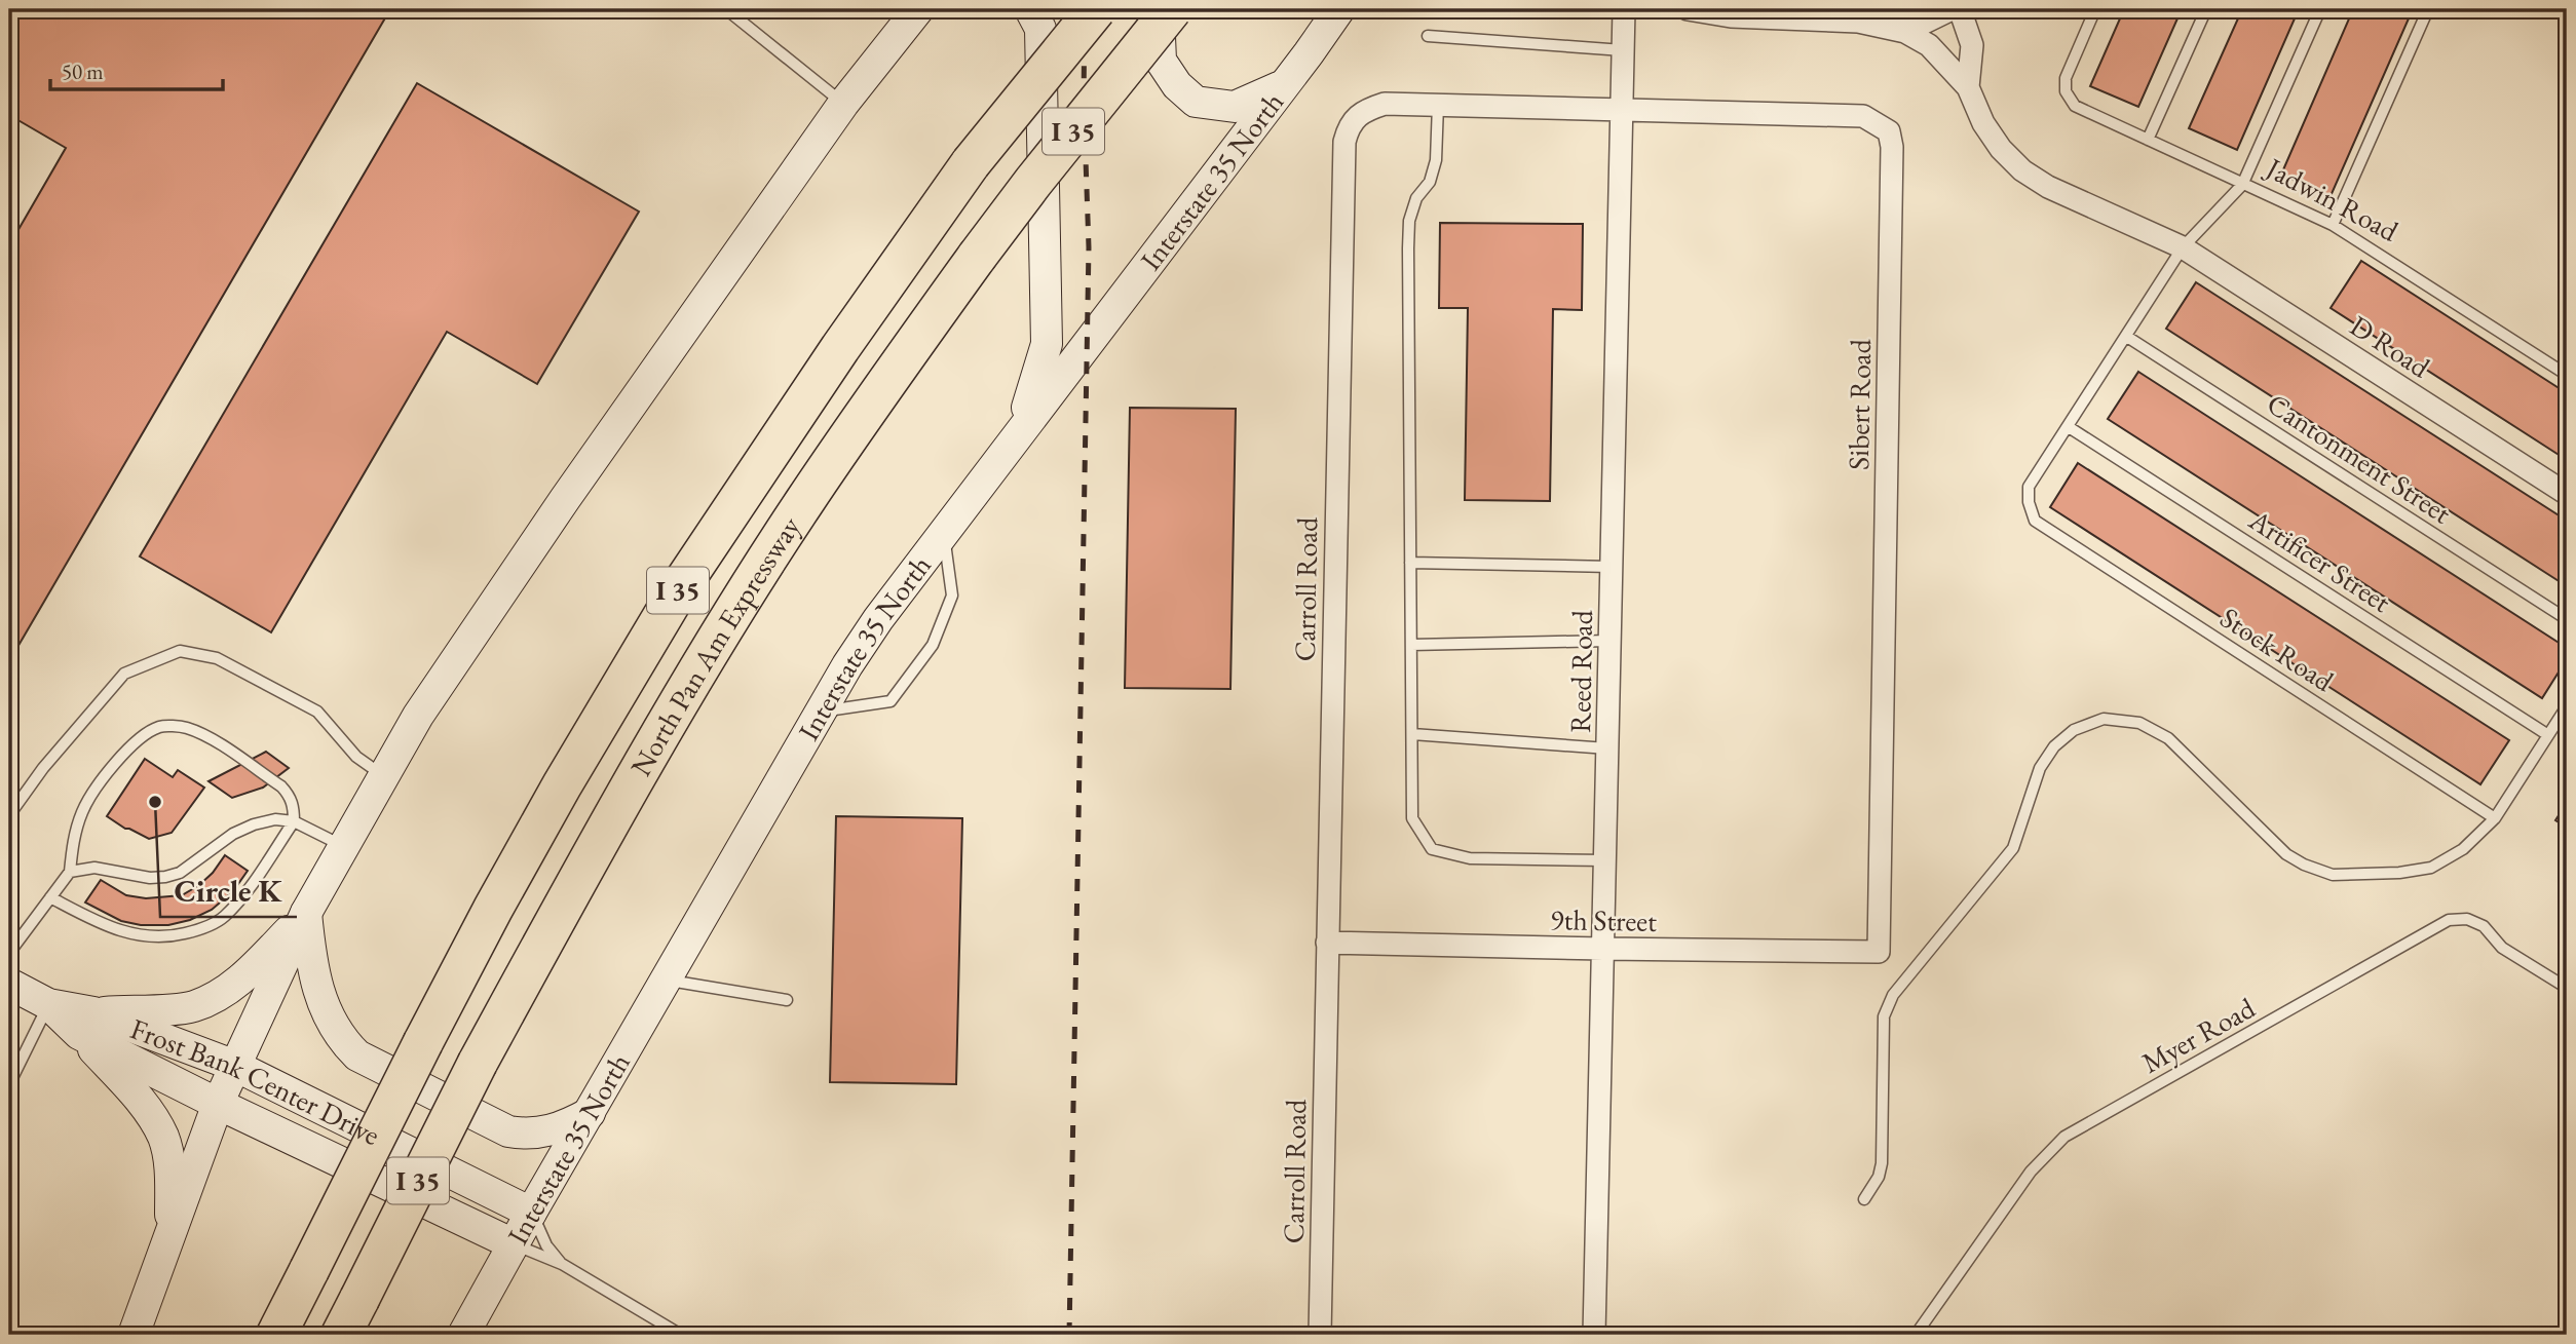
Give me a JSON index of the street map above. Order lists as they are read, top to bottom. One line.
{"streets":{"highway":["I 35","North Pan Am Expressway"],"main road":["Interstate 35 North","Frost Bank Center Drive"],"street":["D Road","Sibert Road","Carroll Road","Reed Road","9th Street"],"lane":["Jadwin Road","Cantonment Street","Artificer Street","Stock Road","Myer Road"]},"crossings":[["Interstate 35 North","Frost Bank Center Drive"],["Sibert Road","Carroll Road"],["Sibert Road","Reed Road"],["Sibert Road","9th Street"],["Artificer Street","Stock Road"],["Carroll Road","Reed Road"],["Carroll Road","9th Street"],["Reed Road","9th Street"]],"places":["Circle K"],"scale_bar":"50 m"}
